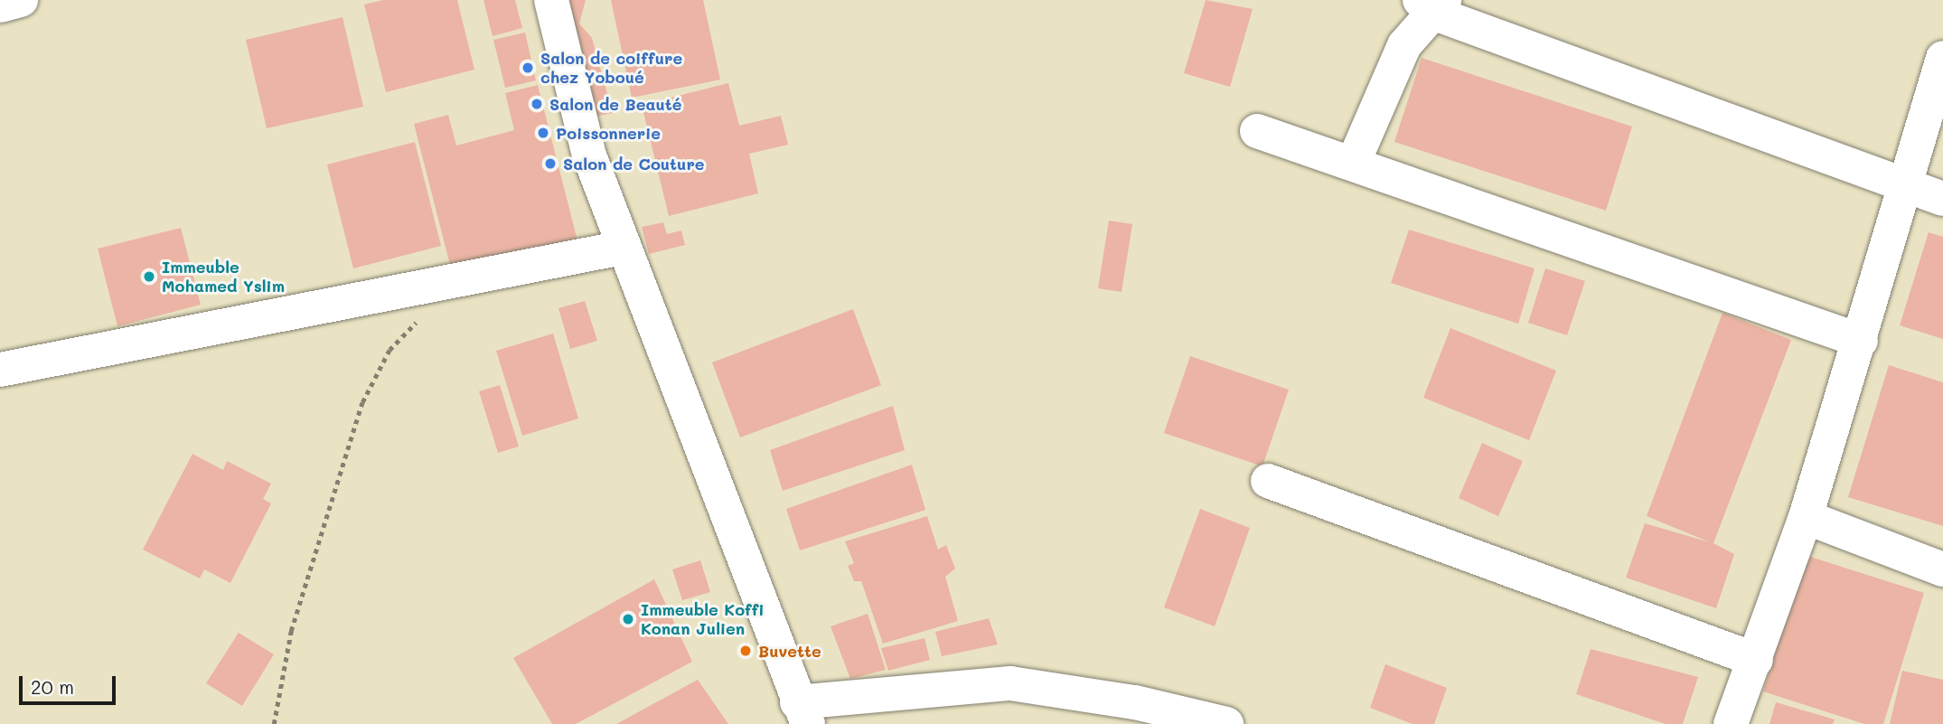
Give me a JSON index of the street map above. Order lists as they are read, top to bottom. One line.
{"places":["Salon de coiffure chez Yoboué","Salon de Beauté","Poissonnerie","Salon de Couture","Immeuble Mohamed Yslim","Immeuble Koffi Konan Julien","Buvette"],"scale_bar":"20 m"}
